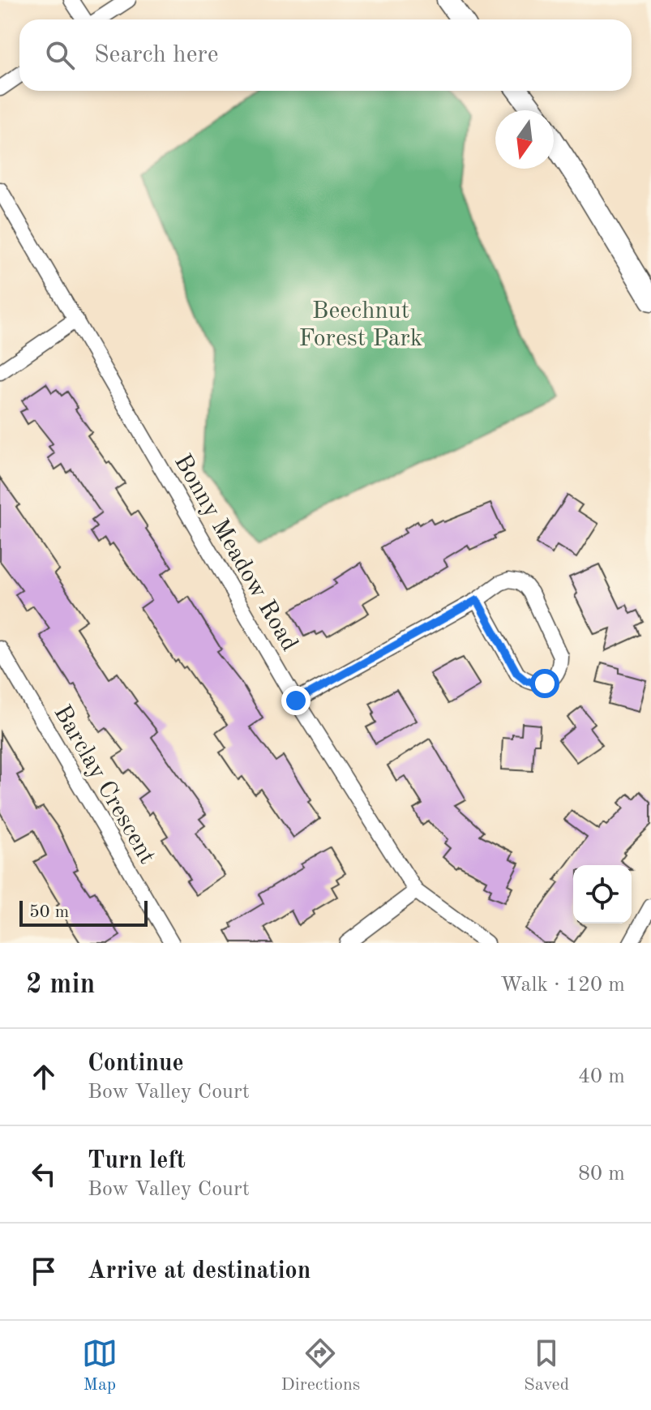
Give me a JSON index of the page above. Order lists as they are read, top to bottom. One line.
{"streets":{"street":["Bonny Meadow Road","Barclay Crescent"]},"parks":["Beechnut Forest Park"],"scale_bar":"50 m","north":"bottom","page":{"search":"Search here","scale":"50 m","heading":["2 min","Walk · 120 m"],"list":[["Continue","Bow Valley Court","40 m"],["Turn left","Bow Valley Court","80 m"],"Arrive at destination"],"nav":["Map","Directions","Saved"]}}
